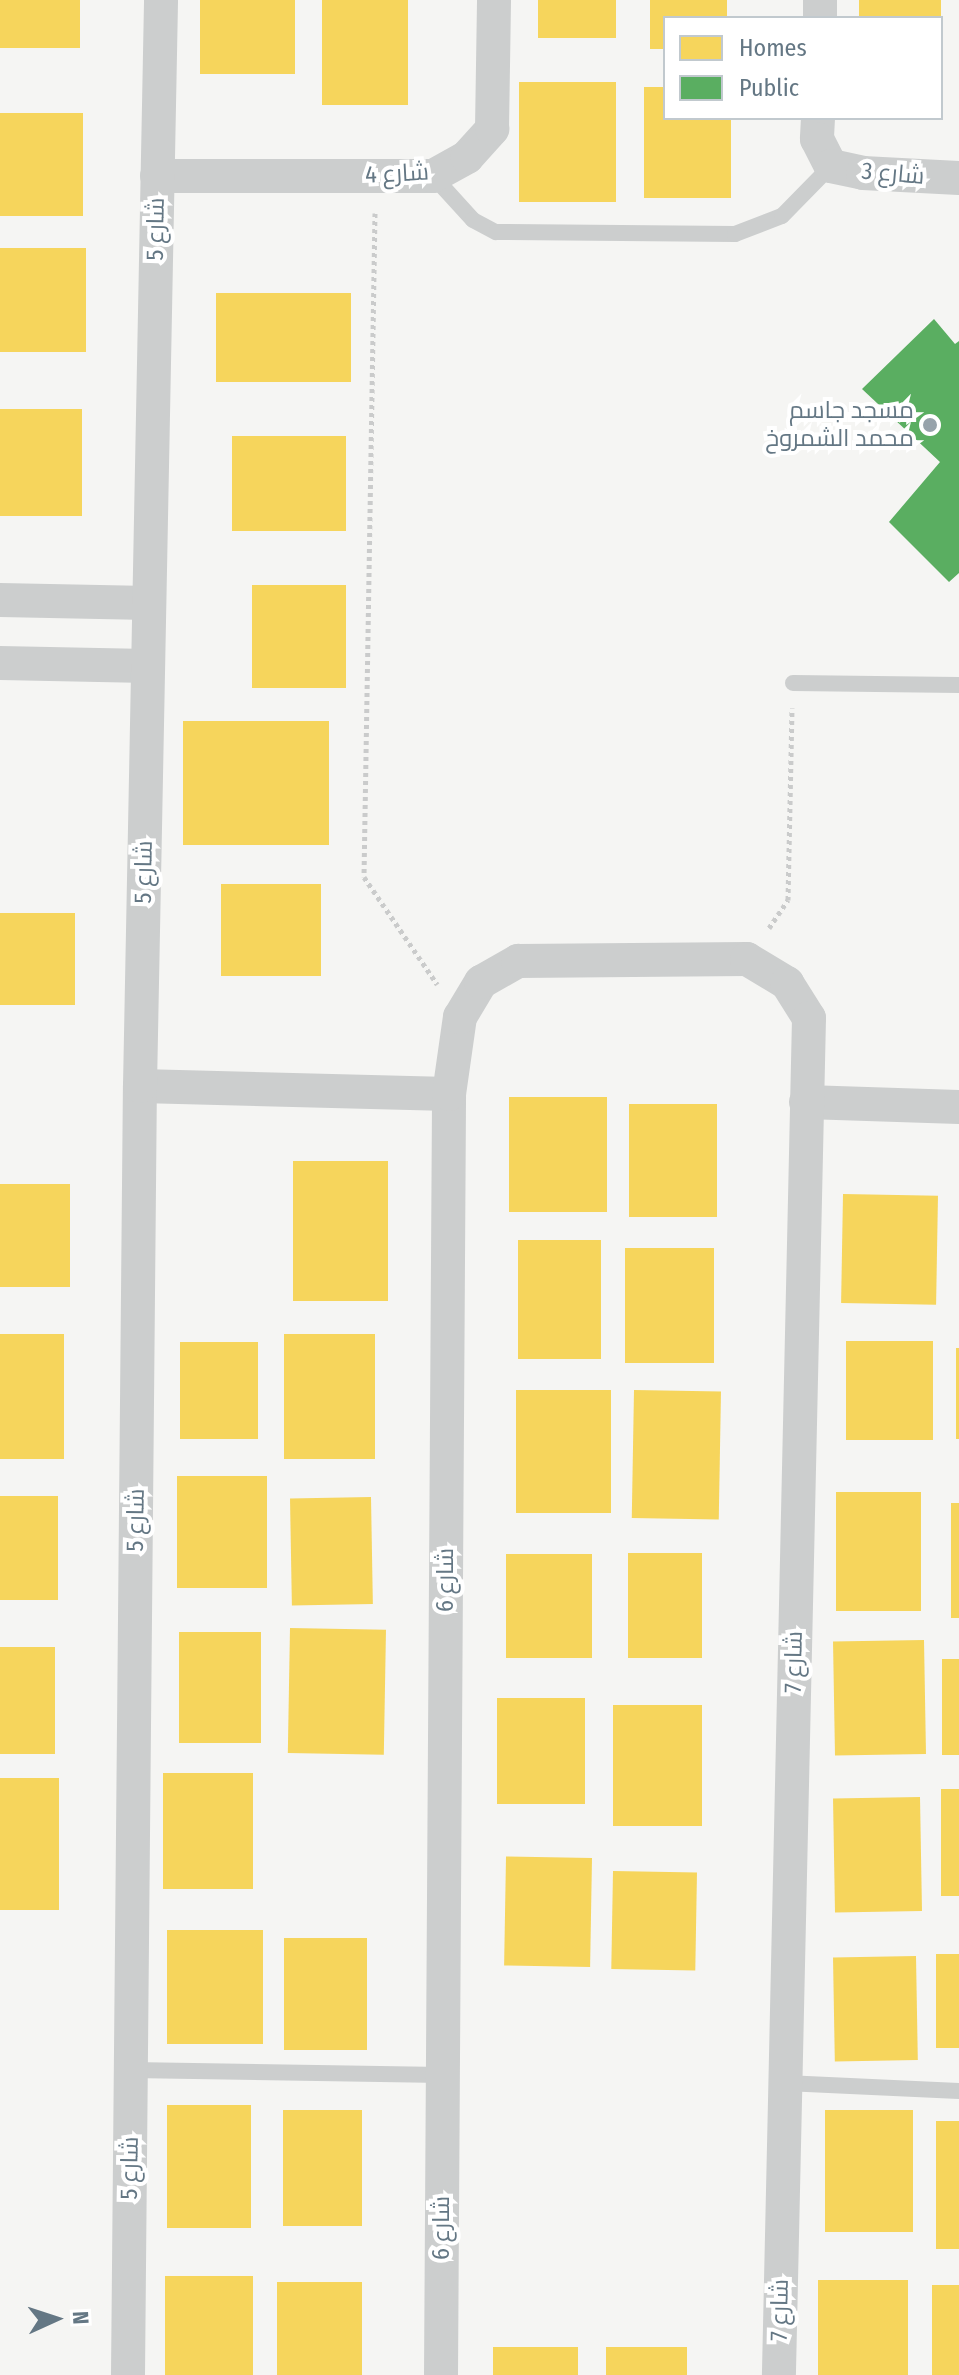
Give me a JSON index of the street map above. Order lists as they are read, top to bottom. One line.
{"streets":{"street":["شارع 4","شارع 3","شارع 5","شارع 6","شارع 7"]},"crossings":[["شارع 4","شارع 5"]],"places":["مسجد جاسم محمد الشمروخ"],"legend":["Homes","Public"],"north":"right"}
